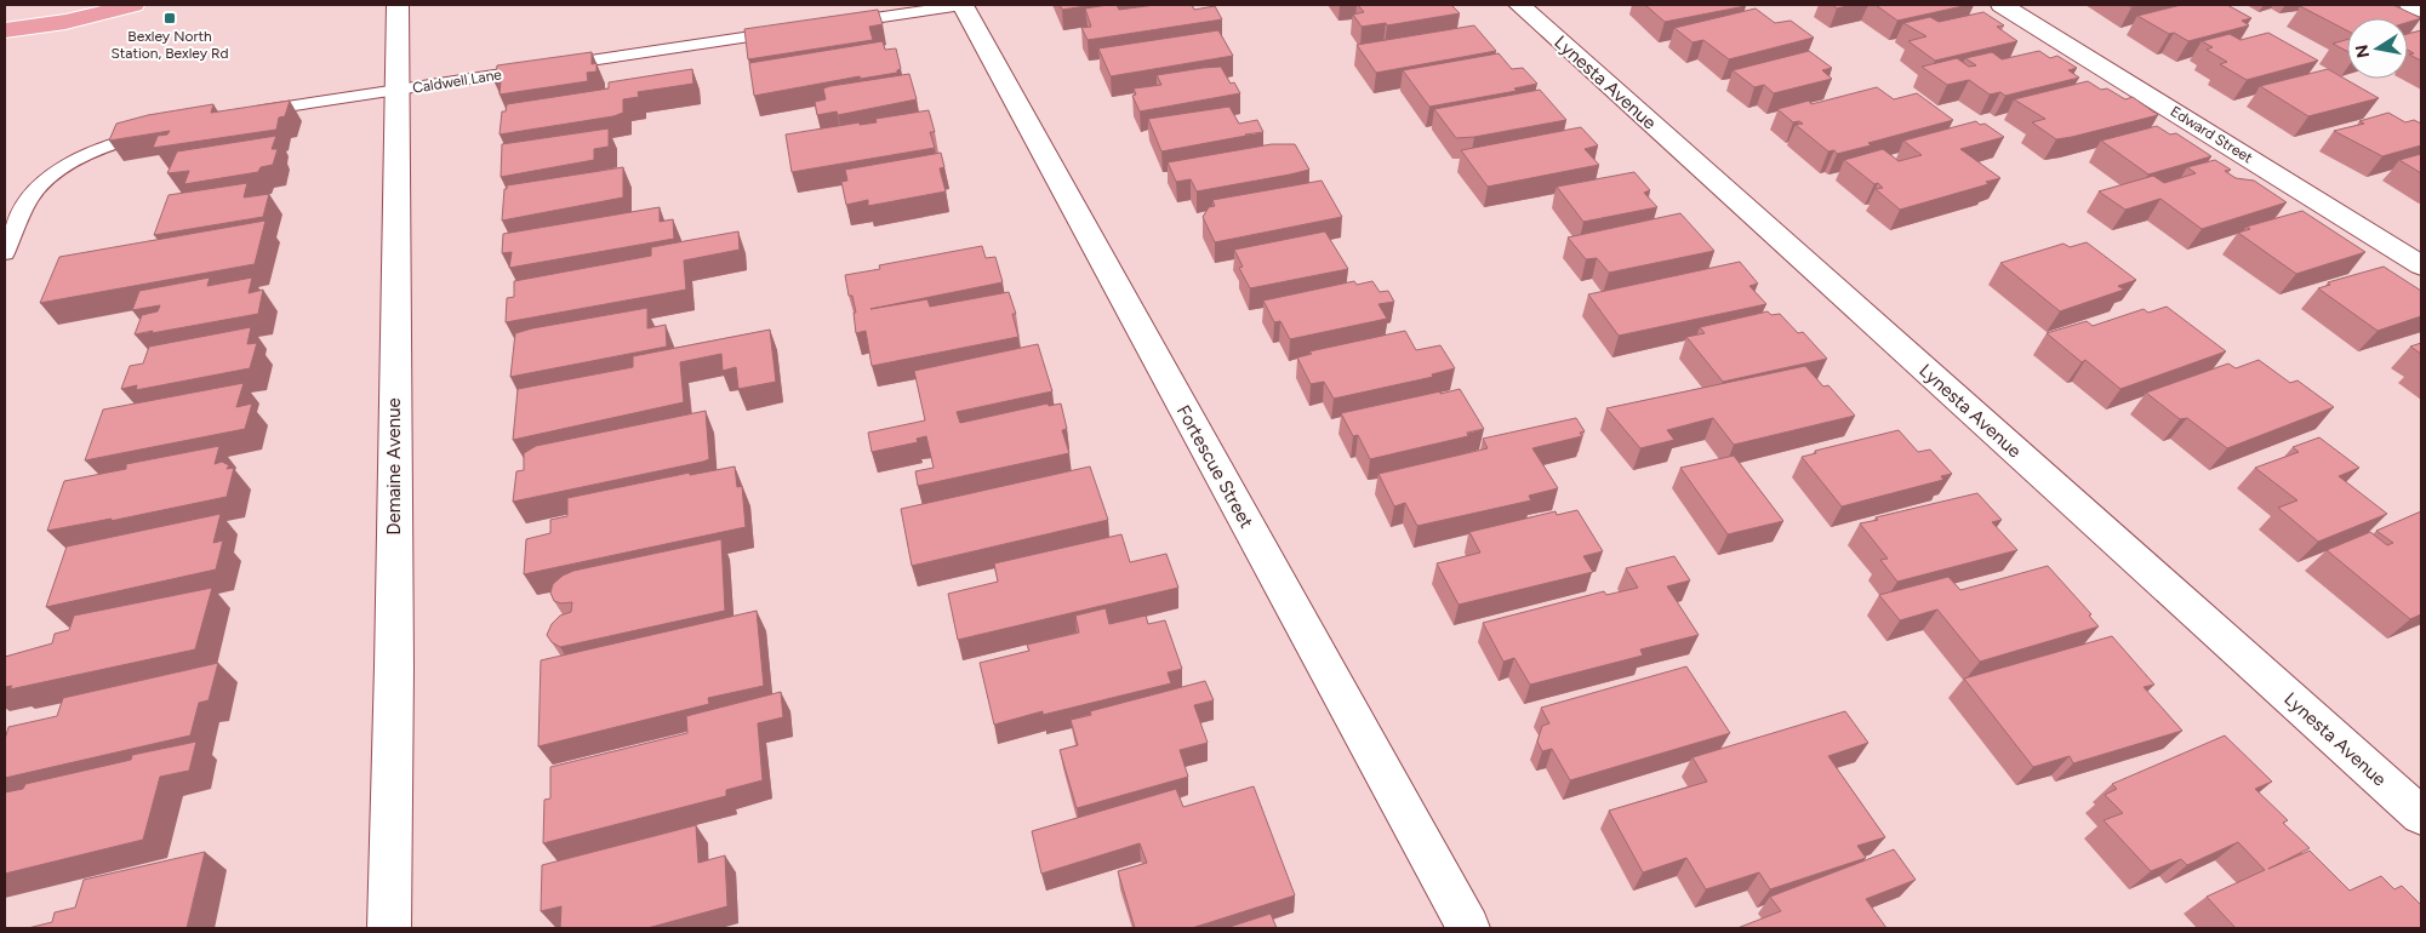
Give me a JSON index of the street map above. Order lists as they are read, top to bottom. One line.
{"streets":{"street":["Lynesta Avenue","Edward Street","Demaine Avenue","Fortescue Street"],"lane":["Caldwell Lane"]},"crossings":[["Caldwell Lane","Demaine Avenue"]],"places":{"transit":["Bexley North Station, Bexley Rd"]},"north":"left"}
